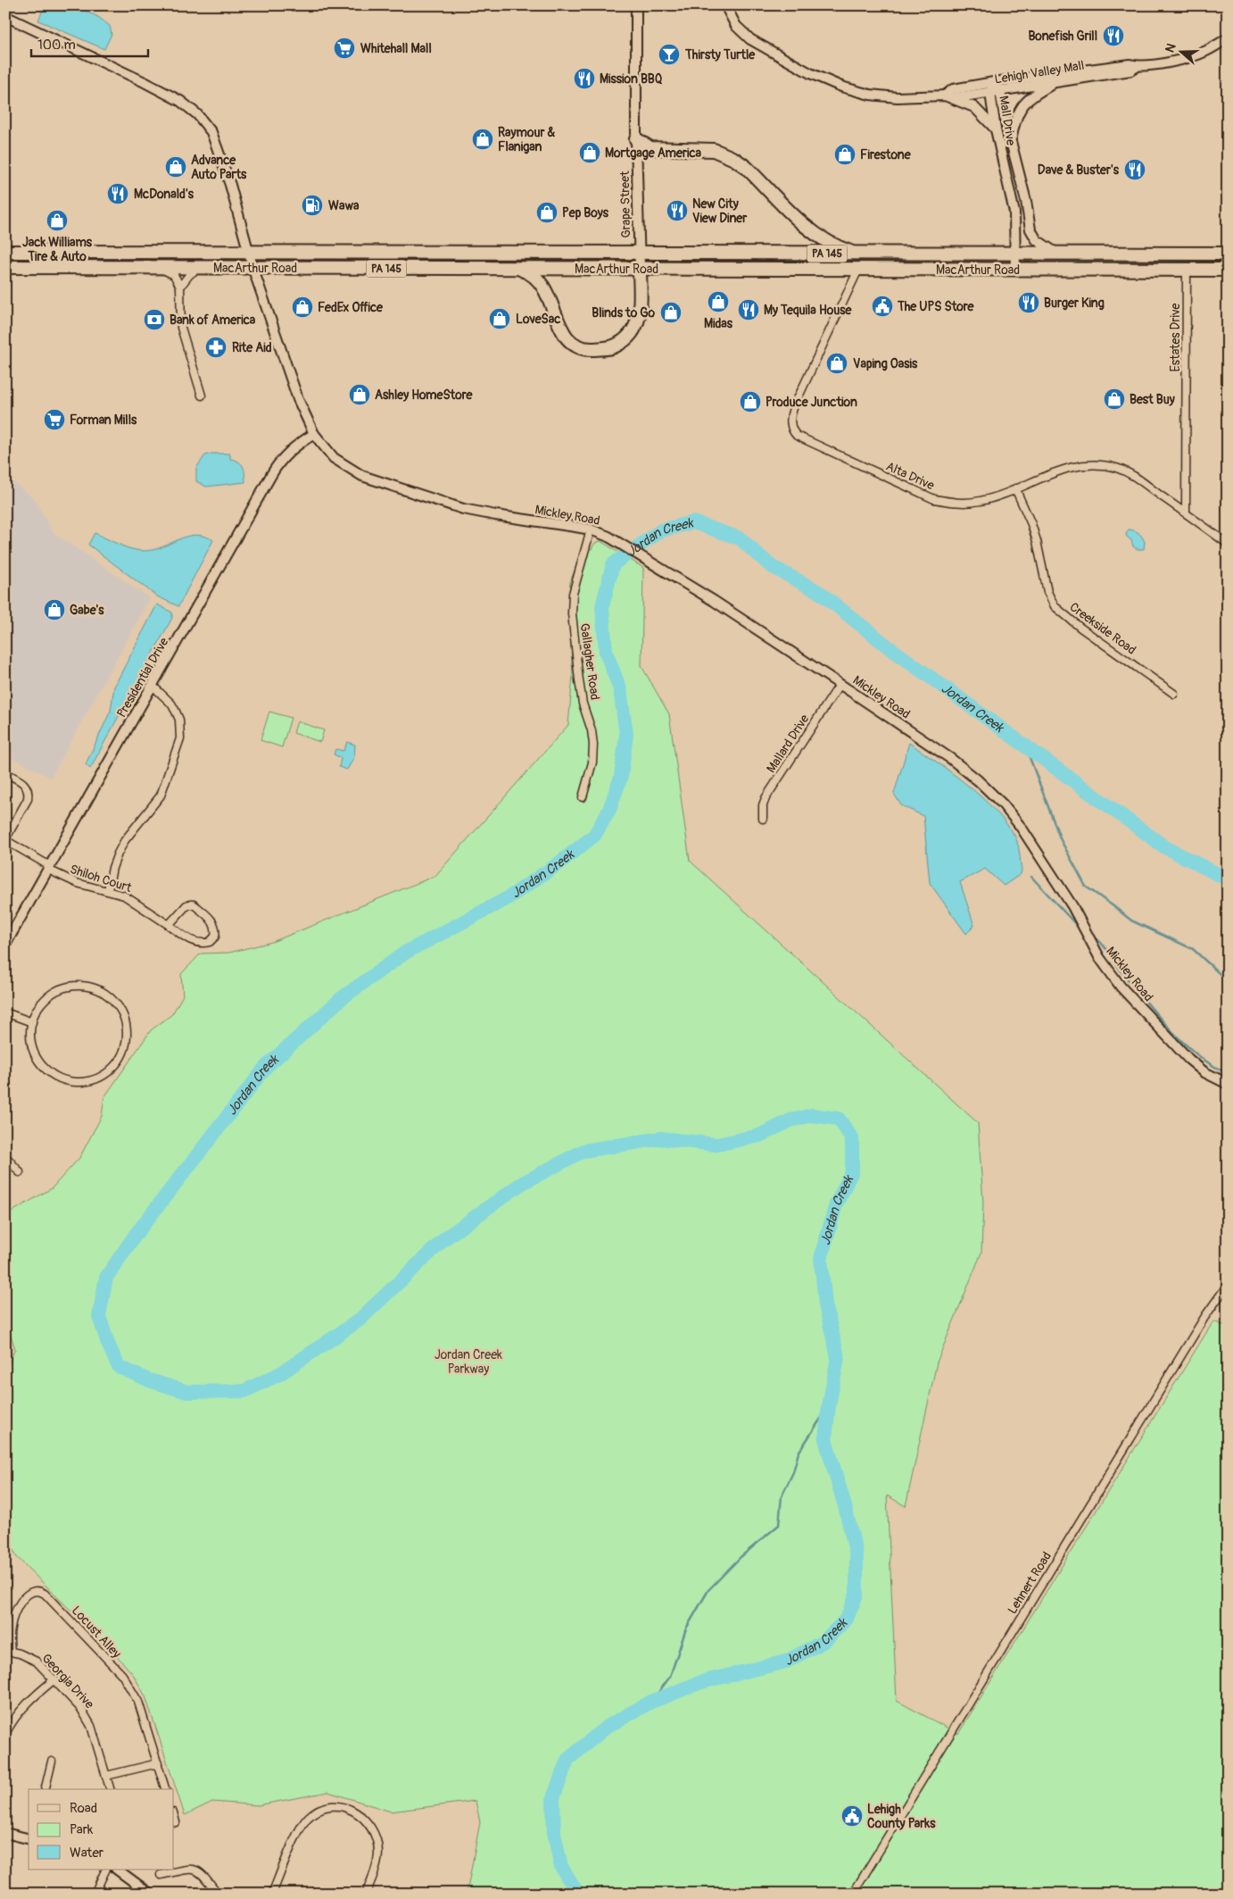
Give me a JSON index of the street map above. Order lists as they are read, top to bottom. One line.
{"streets":{"highway":["PA 145","MacArthur Road"],"street":["Lehigh Valley Mall","Mall Drive","Grape Street","Estates Drive","Alta Drive","Mickley Road","Creekside Road","Gallagher Road","Presidential Drive","Mallard Drive","Shiloh Court","Lehnert Road","Locust Alley","Georgia Drive"]},"crossings":[["Lehigh Valley Mall","Mall Drive"],["Mall Drive","MacArthur Road"],["Grape Street","MacArthur Road"],["MacArthur Road","Estates Drive"],["MacArthur Road","Alta Drive"],["MacArthur Road","Mickley Road"],["Estates Drive","Alta Drive"],["Alta Drive","Creekside Road"],["Mickley Road","Gallagher Road"],["Mickley Road","Presidential Drive"],["Mickley Road","Mallard Drive"],["Presidential Drive","Shiloh Court"],["Locust Alley","Georgia Drive"]],"water":["Jordan Creek"],"parks":["Jordan Creek Parkway"],"places":{"restaurant":["Bonefish Grill","Mission BBQ","Dave & Buster's","McDonald's","New City View Diner","Burger King","My Tequila House"],"supermarket":["Whitehall Mall","Forman Mills"],"bar":["Thirsty Turtle"],"shop":["Raymour & Flanigan","Mortgage America","Firestone","Advance Auto Parts","Pep Boys","Jack Williams Tire & Auto","Midas","FedEx Office","Blinds to Go","LoveSac","Vaping Oasis","Ashley HomeStore","Best Buy","Produce Junction","Gabe's"],"fuel station":["Wawa"],"public building":["The UPS Store","Lehigh County Parks"],"bank":["Bank of America"],"pharmacy":["Rite Aid"]},"legend":["Road","Park","Water"],"scale_bar":"100 m","north":"left"}
